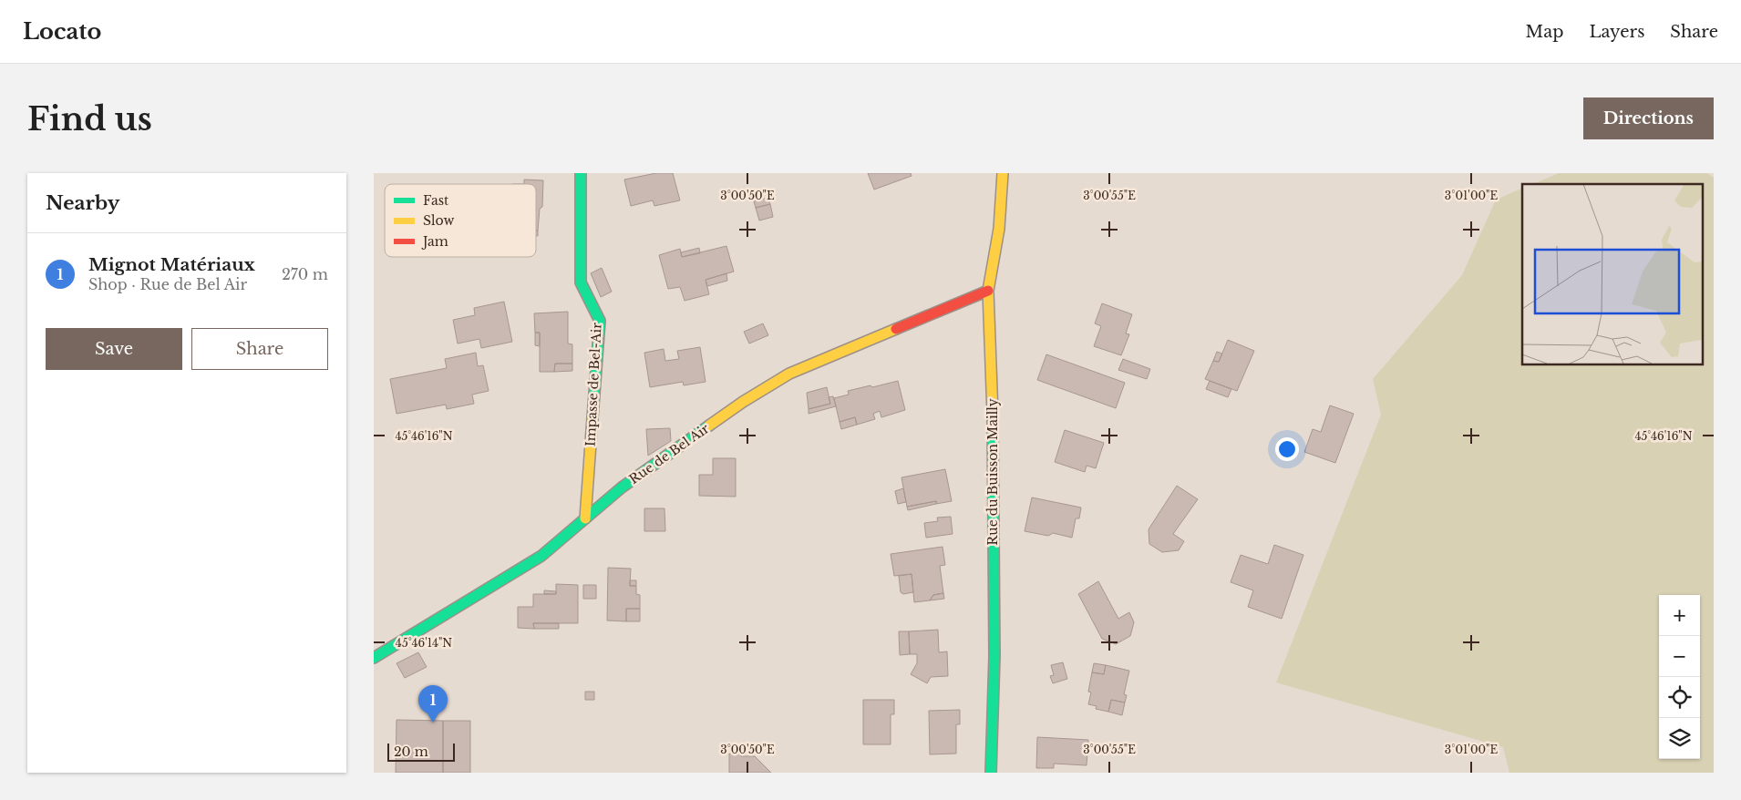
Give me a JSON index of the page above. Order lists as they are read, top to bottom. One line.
{"streets":{"street":["Impasse de Bel-Air","Rue de Bel Air","Rue du Buisson Mailly"]},"crossings":[["Impasse de Bel-Air","Rue de Bel Air"],["Rue de Bel Air","Rue du Buisson Mailly"]],"legend":["Fast","Slow","Jam"],"scale_bar":"20 m","page":{"header":"Locato","nav":["Map","Layers","Share"],"buttons":["Directions",["Save","Share"]],"title":"Find us","heading":"Nearby","list":[{"mark":"1","name":"Mignot Matériaux","note":"Shop · Rue de Bel Air","value":"270 m"}],"map_buttons":["+","−"],"pins":"1","scale":"20 m"},"coordinates":["3°00'50\"E","3°00'55\"E","3°01'00\"E","45°46'16\"N","45°46'14\"N"]}
